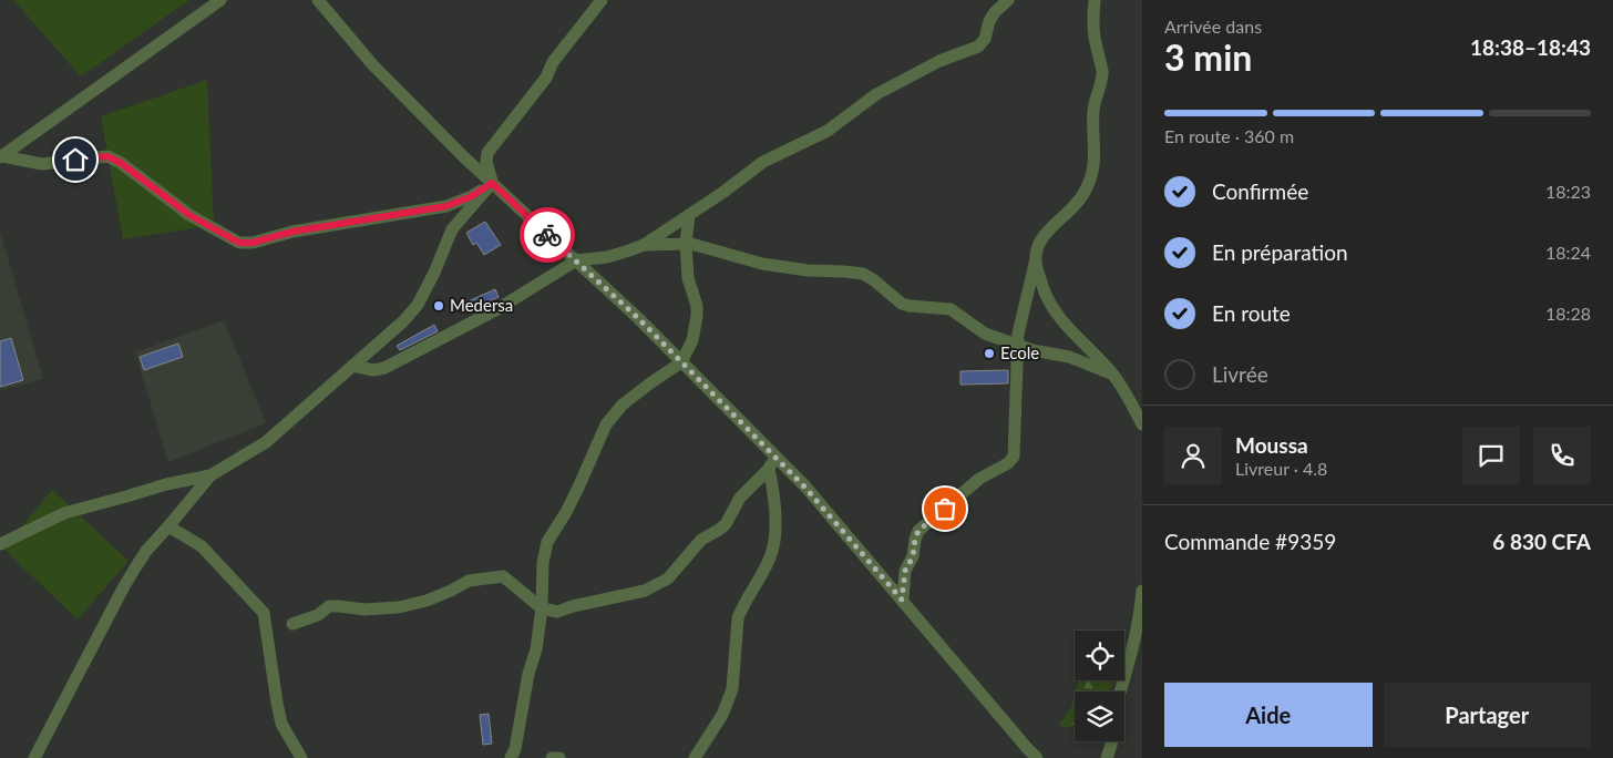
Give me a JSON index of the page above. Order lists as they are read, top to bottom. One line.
{"places":["Medersa","Ecole"],"page":{"heading":["3 min","Arrivée dans","18:38–18:43"],"panel":["Moussa","Livreur · 4.8","Commande #9359","6 830 CFA"],"bar":"En route · 360 m","list":[["Confirmée","18:23"],["En préparation","18:24"],["En route","18:28"],"Livrée"],"buttons":["Aide","Partager"]}}
